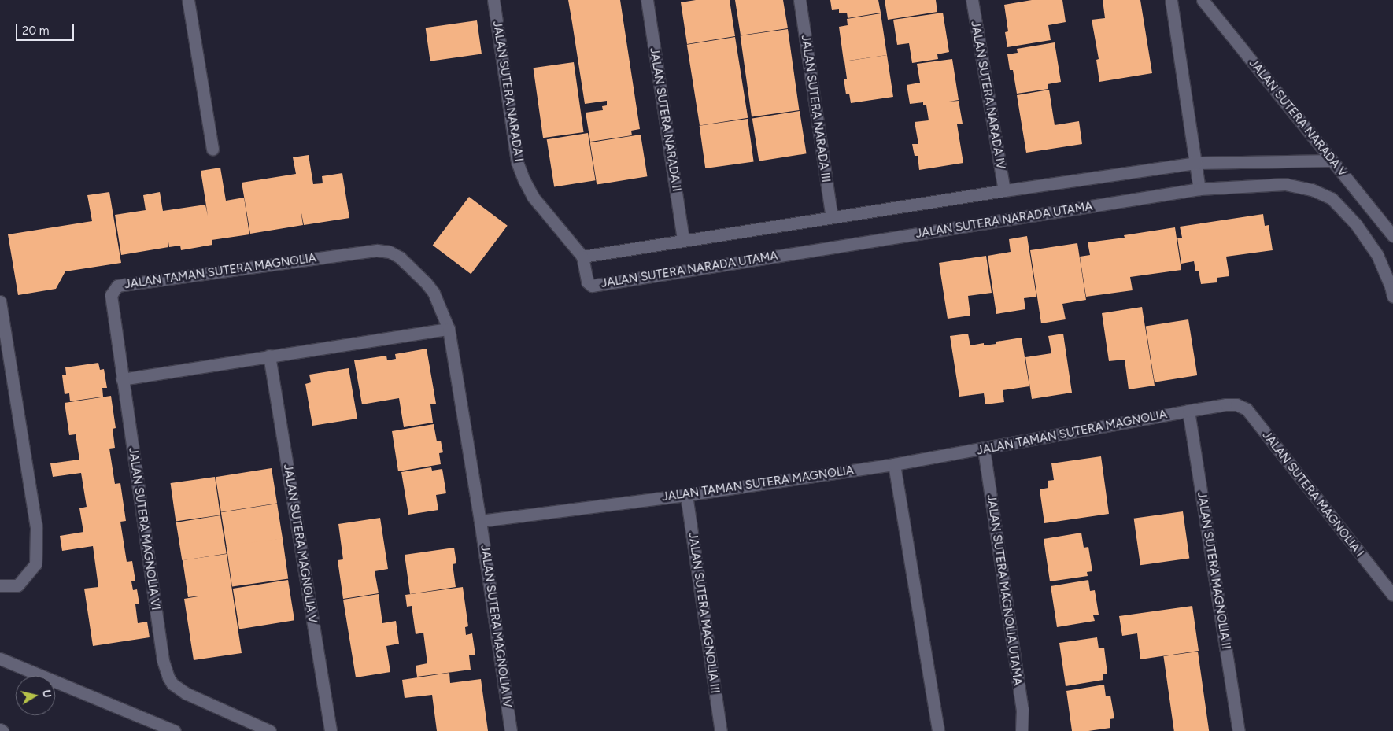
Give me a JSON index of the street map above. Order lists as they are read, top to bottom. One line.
{"streets":{"street":["JALAN SUTERA NARADA I","JALAN SUTERA NARADA IV","JALAN SUTERA NARADA III","JALAN SUTERA NARADA V","JALAN SUTERA NARADA II","JALAN SUTERA NARADA UTAMA","JALAN TAMAN SUTERA MAGNOLIA","JALAN SUTERA MAGNOLIA I","JALAN SUTERA MAGNOLIA VI","JALAN SUTERA MAGNOLIA V","JALAN SUTERA MAGNOLIA II","JALAN SUTERA MAGNOLIA UTAMA","JALAN SUTERA MAGNOLIA III","JALAN SUTERA MAGNOLIA IV"]},"crossings":[["JALAN SUTERA NARADA I","JALAN SUTERA NARADA UTAMA"],["JALAN TAMAN SUTERA MAGNOLIA","JALAN SUTERA MAGNOLIA I"],["JALAN TAMAN SUTERA MAGNOLIA","JALAN SUTERA MAGNOLIA VI"],["JALAN TAMAN SUTERA MAGNOLIA","JALAN SUTERA MAGNOLIA II"],["JALAN TAMAN SUTERA MAGNOLIA","JALAN SUTERA MAGNOLIA UTAMA"],["JALAN TAMAN SUTERA MAGNOLIA","JALAN SUTERA MAGNOLIA III"],["JALAN TAMAN SUTERA MAGNOLIA","JALAN SUTERA MAGNOLIA IV"]],"scale_bar":"20 m","north":"right"}
